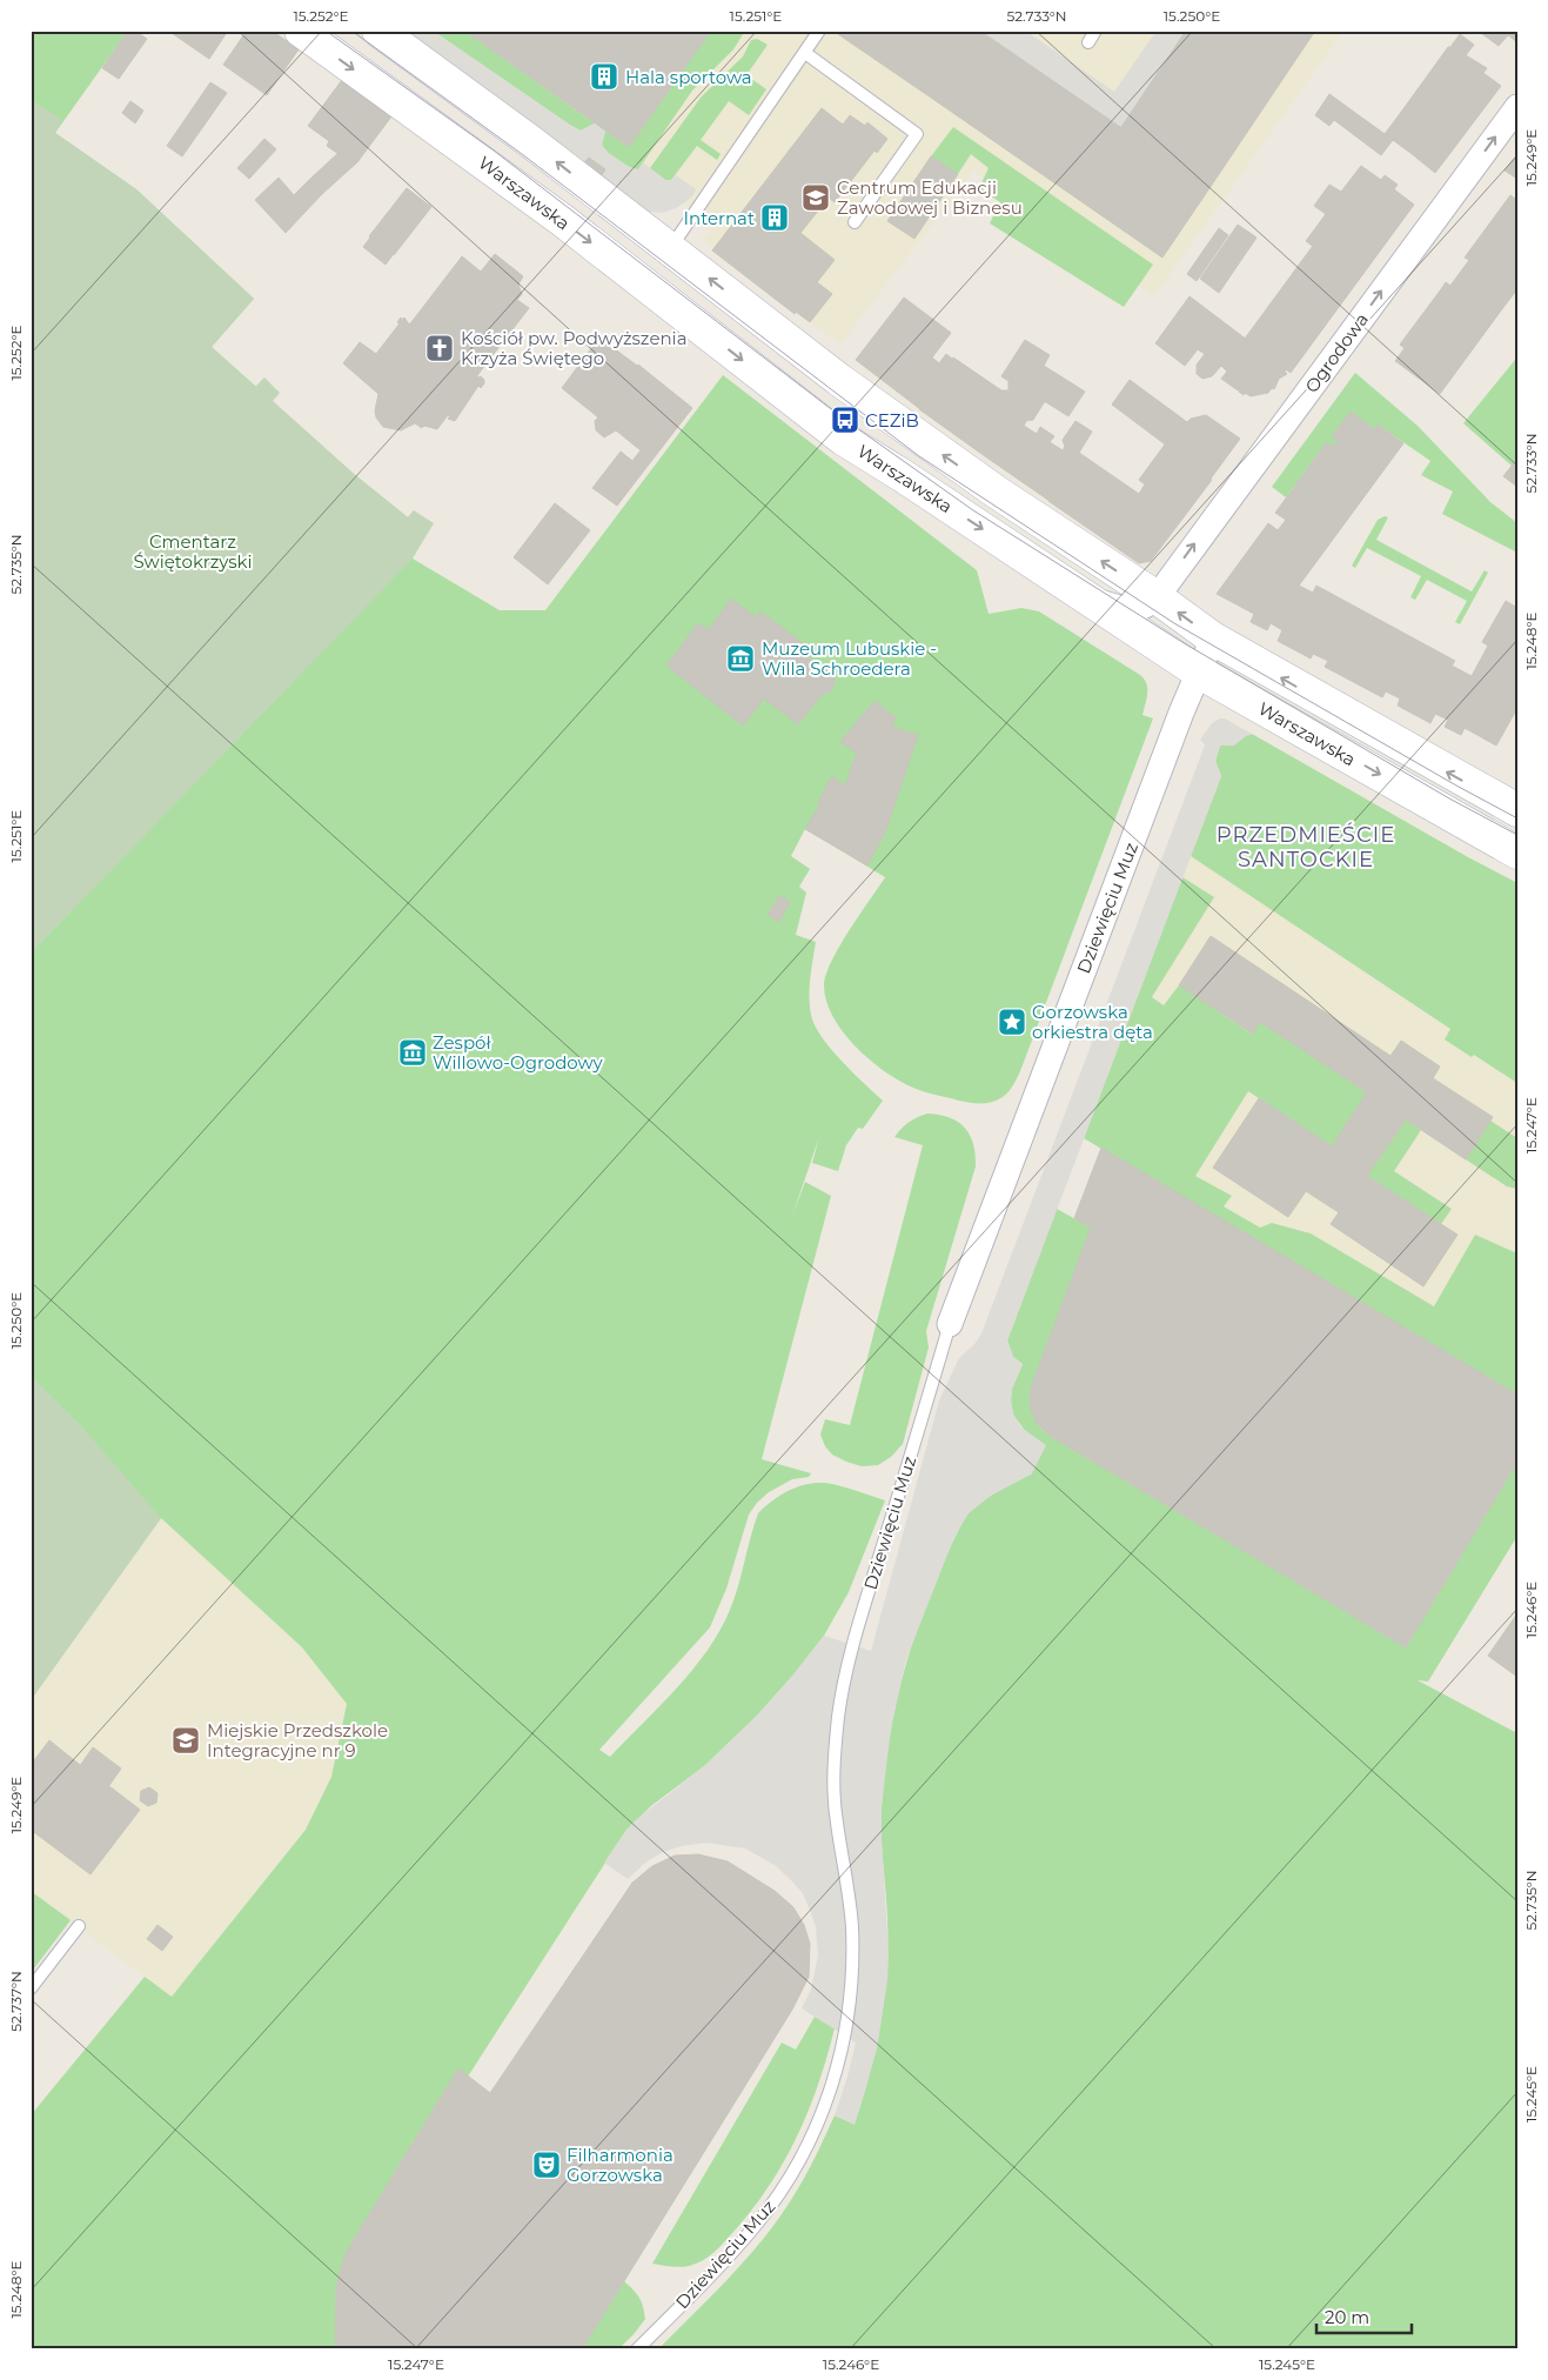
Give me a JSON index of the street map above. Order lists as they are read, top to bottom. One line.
{"streets":{"main road":["Warszawska"],"street":["Ogrodowa","Dziewięciu Muz"]},"crossings":[["Warszawska","Ogrodowa"],["Warszawska","Dziewięciu Muz"]],"one_way":["Ogrodowa"],"districts":["PRZEDMIEŚCIE SANTOCKIE"],"parks":["Cmentarz Świętokrzyski"],"places":{"building":["Hala sportowa","Internat"],"school or university":["Centrum Edukacji Zawodowej i Biznesu","Miejskie Przedszkole Integracyjne nr 9"],"church":["Kościół pw. Podwyższenia Krzyża Świętego"],"bus stop":["CEZiB"],"museum":["Muzeum Lubuskie - Willa Schroedera","Zespół Willowo-Ogrodowy"],"place":["Gorzowska orkiestra dęta"],"theatre":["Filharmonia Gorzowska"]},"scale_bar":"20 m","coordinates":["15.252°E","15.251°E","52.733°N","15.250°E","15.249°E","52.735°N","15.248°E","15.247°E","15.246°E","52.737°N","15.245°E"]}
